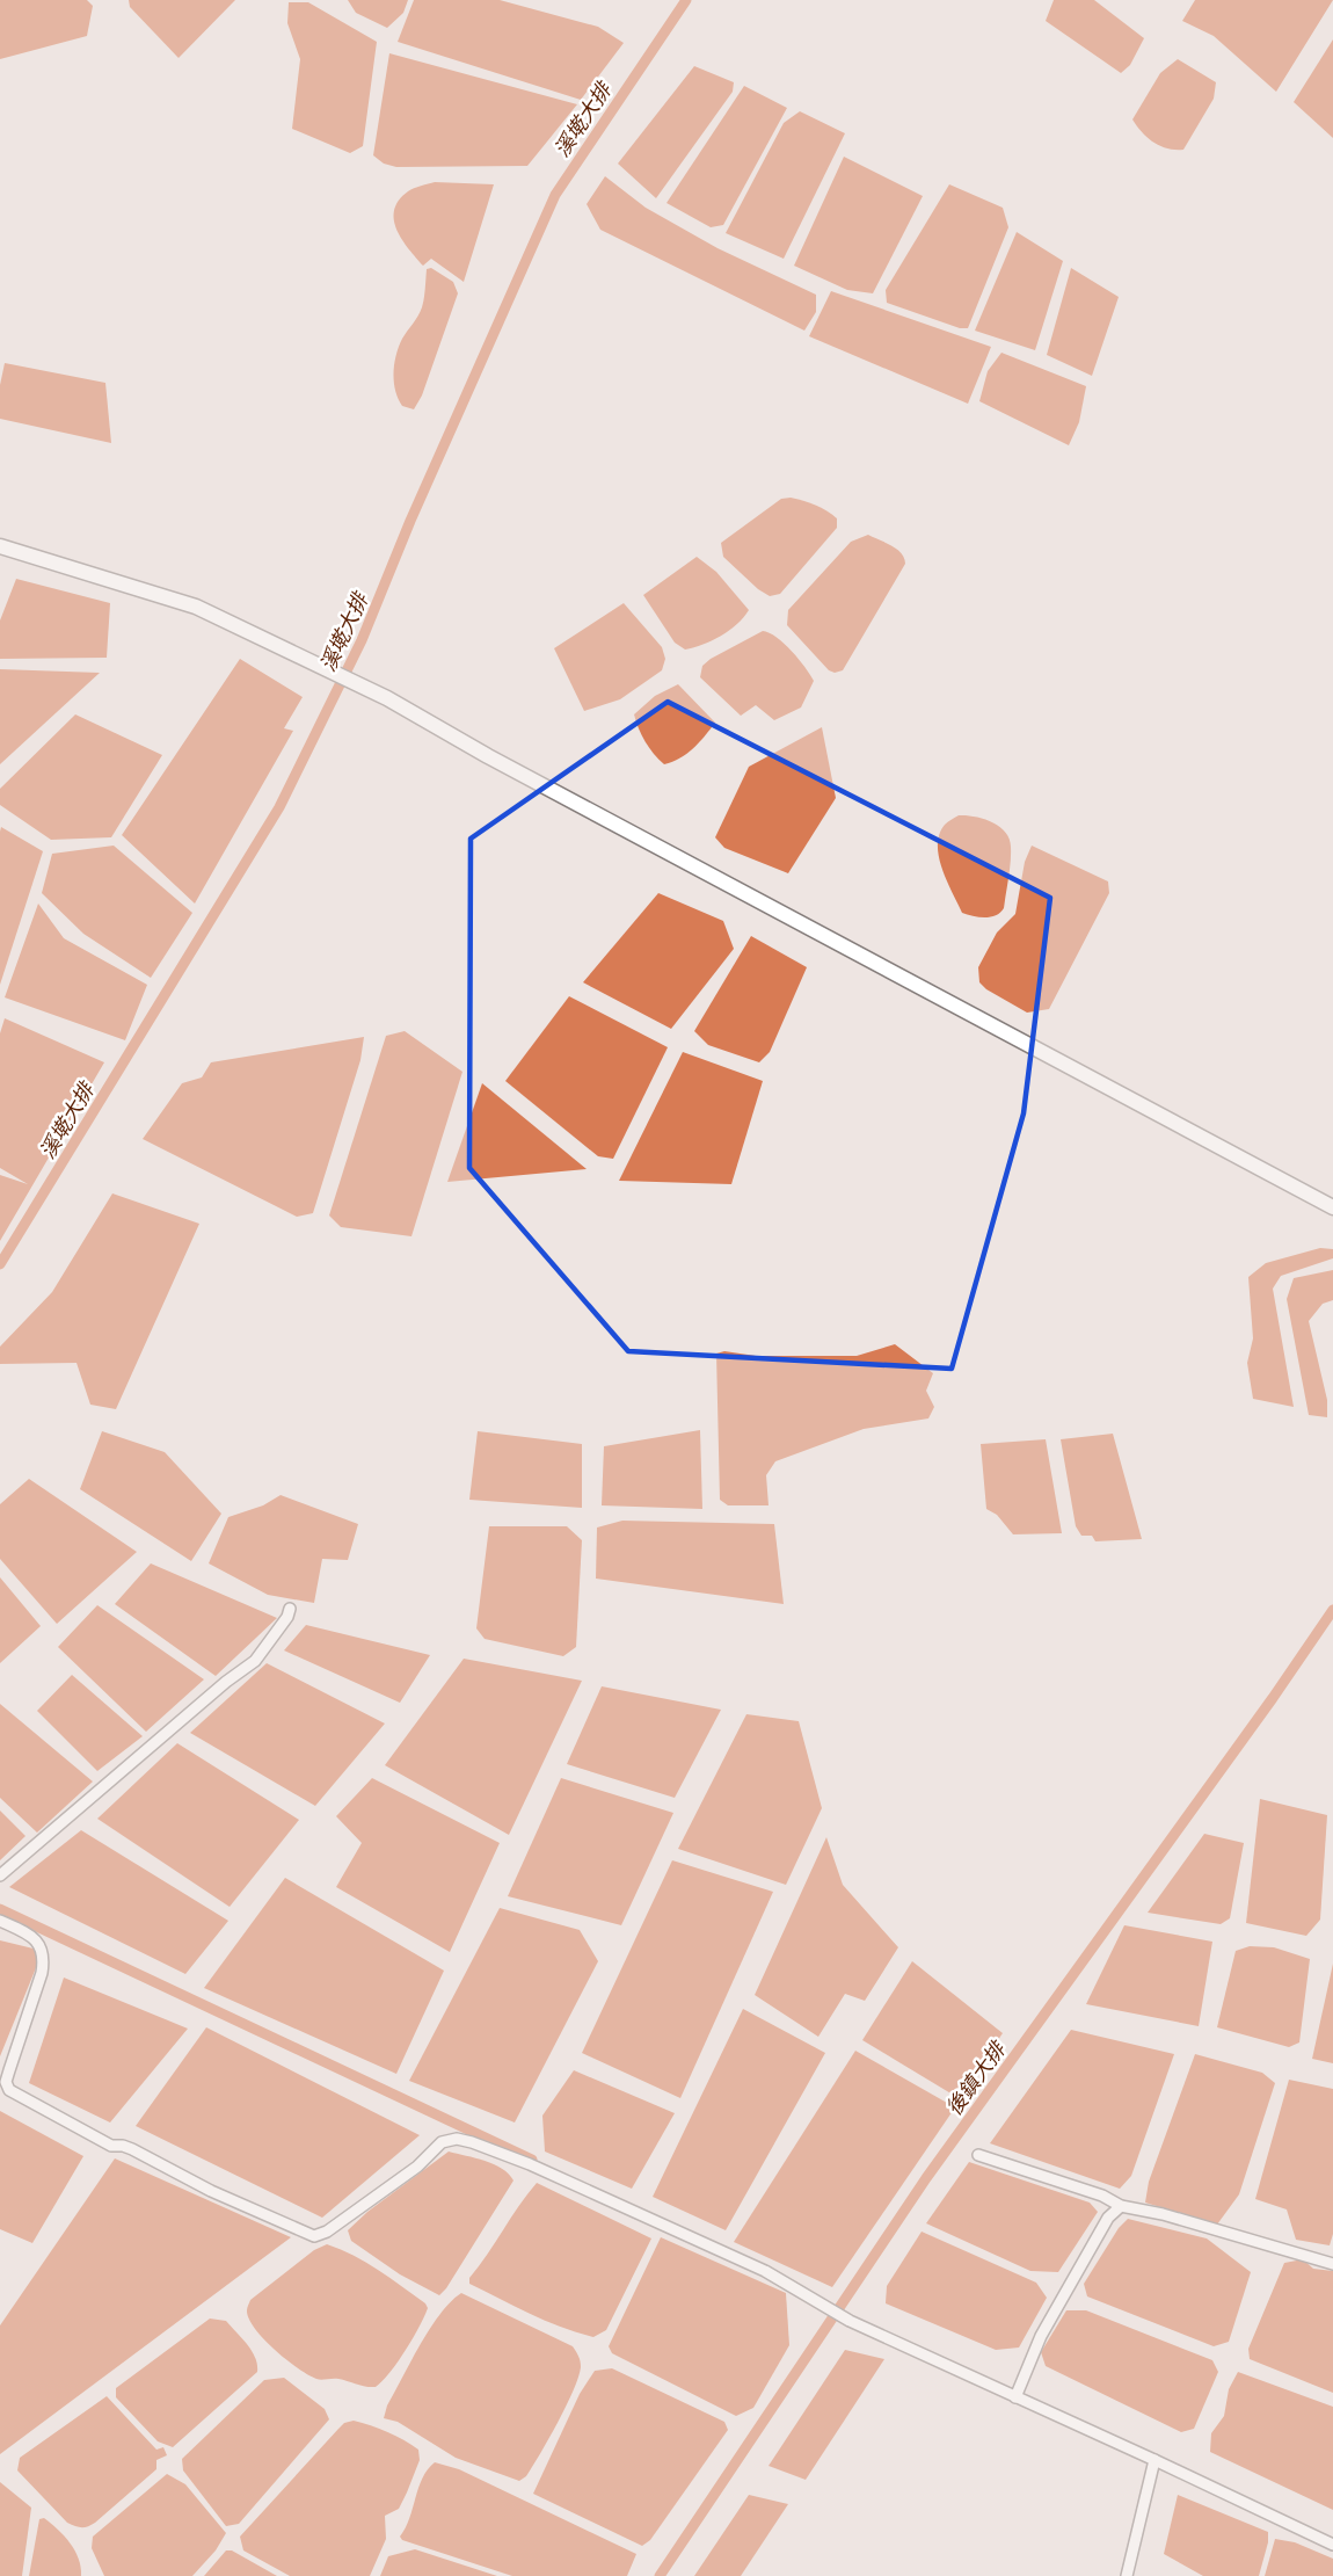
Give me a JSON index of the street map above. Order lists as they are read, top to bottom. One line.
{"water":["溪墘大排","後鎮大排"]}
